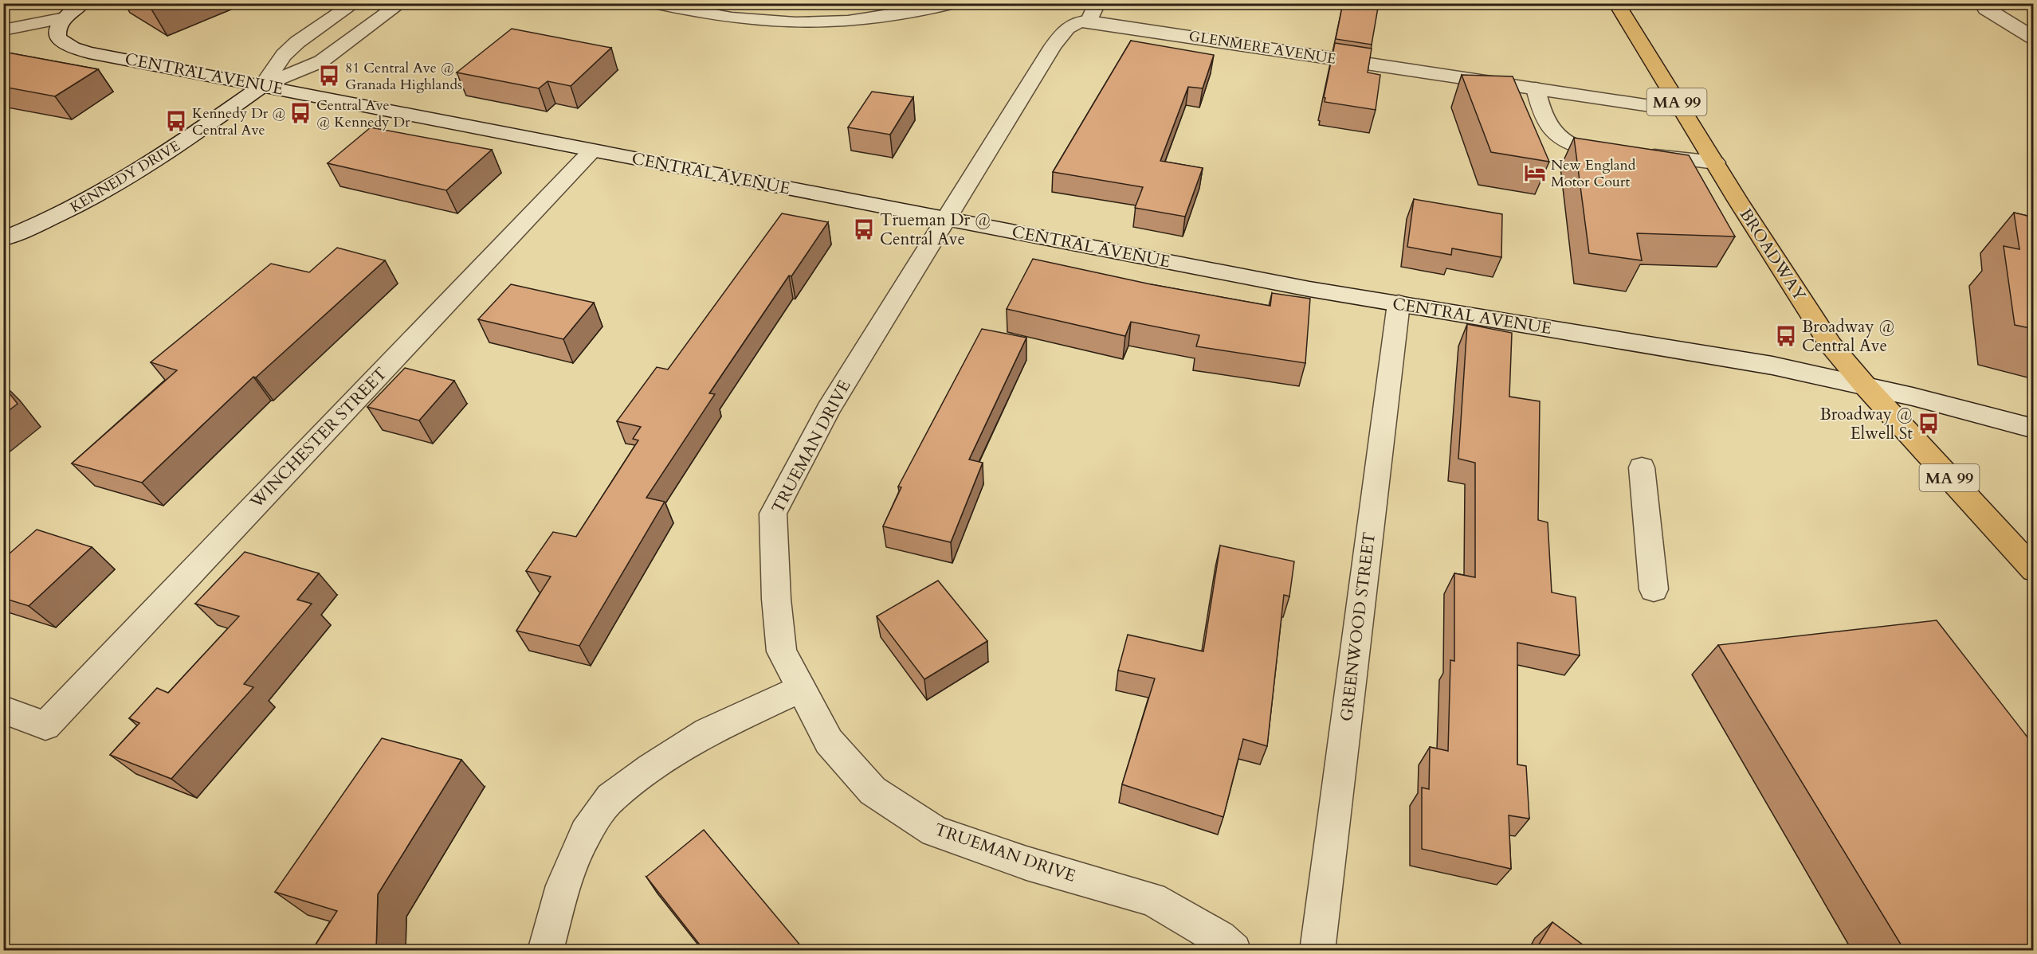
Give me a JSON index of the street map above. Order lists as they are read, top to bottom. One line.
{"streets":{"main road":["MA 99","BROADWAY"],"street":["GLENMERE AVENUE","CENTRAL AVENUE","KENNEDY DRIVE","WINCHESTER STREET","TRUEMAN DRIVE","GREENWOOD STREET"]},"crossings":[["GLENMERE AVENUE","CENTRAL AVENUE"],["GLENMERE AVENUE","BROADWAY"],["GLENMERE AVENUE","TRUEMAN DRIVE"],["CENTRAL AVENUE","KENNEDY DRIVE"],["CENTRAL AVENUE","BROADWAY"],["CENTRAL AVENUE","WINCHESTER STREET"],["CENTRAL AVENUE","TRUEMAN DRIVE"],["CENTRAL AVENUE","GREENWOOD STREET"]],"places":{"bus stop":["81 Central Ave @ Granada Highlands","Central Ave @ Kennedy Dr","Kennedy Dr @ Central Ave","Trueman Dr @ Central Ave","Broadway @ Central Ave","Broadway @ Elwell St"],"hotel":["New England Motor Court"]}}
